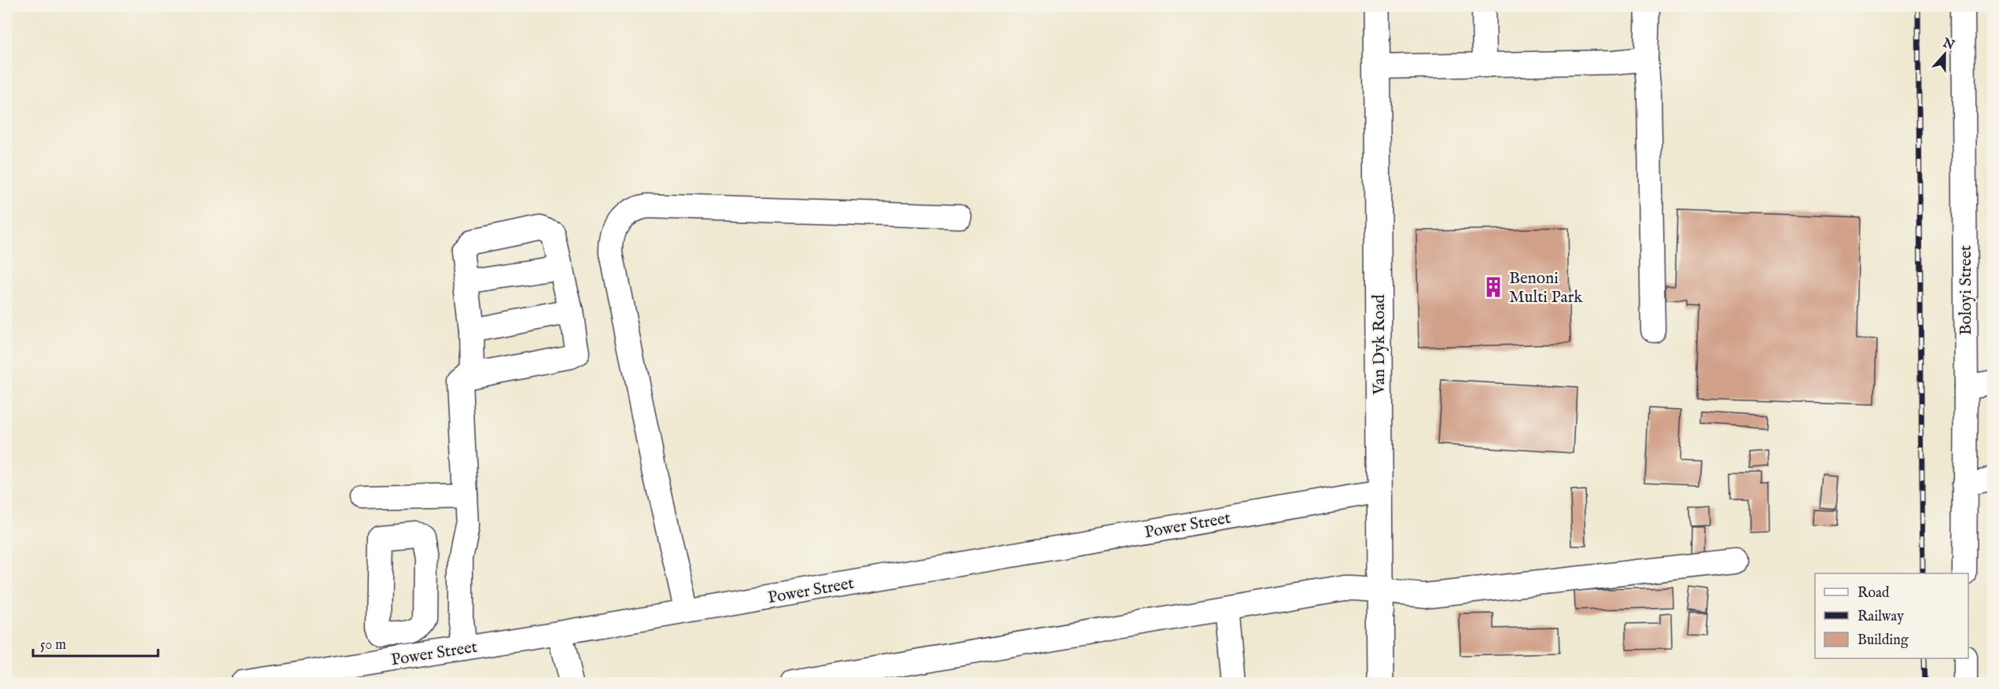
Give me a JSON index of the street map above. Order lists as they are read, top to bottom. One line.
{"streets":{"main road":["Van Dyk Road"],"street":["Boloyi Street","Power Street"]},"crossings":[["Van Dyk Road","Power Street"]],"places":{"building":["Benoni Multi Park"]},"legend":["Road","Railway","Building"],"scale_bar":"50 m","north":"top"}
